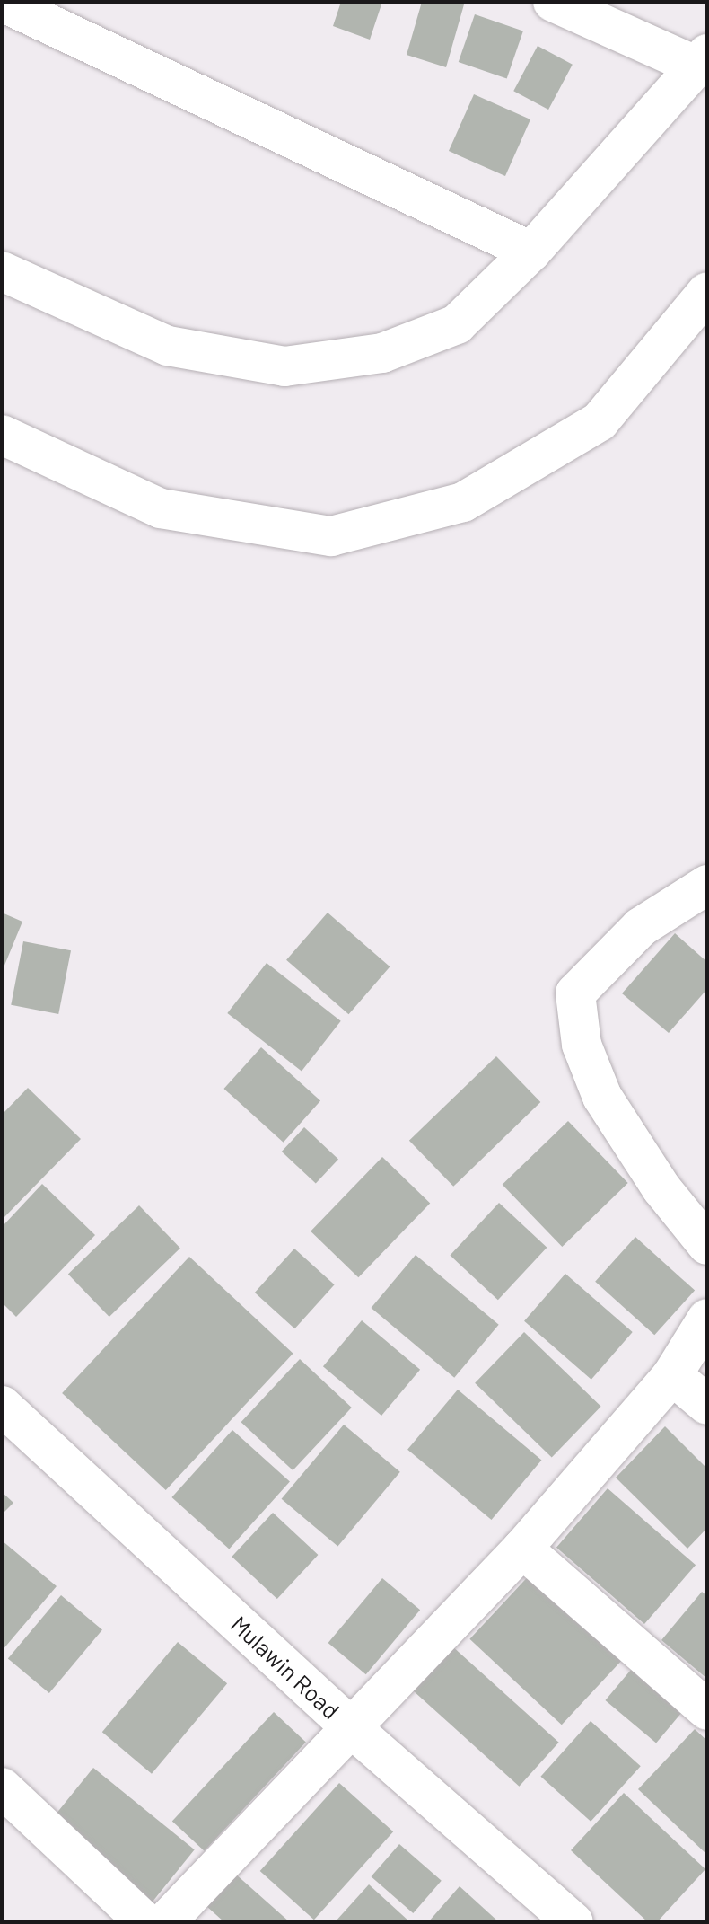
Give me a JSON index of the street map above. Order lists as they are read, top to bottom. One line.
{"streets":{"street":["Mulawin Road"]}}
